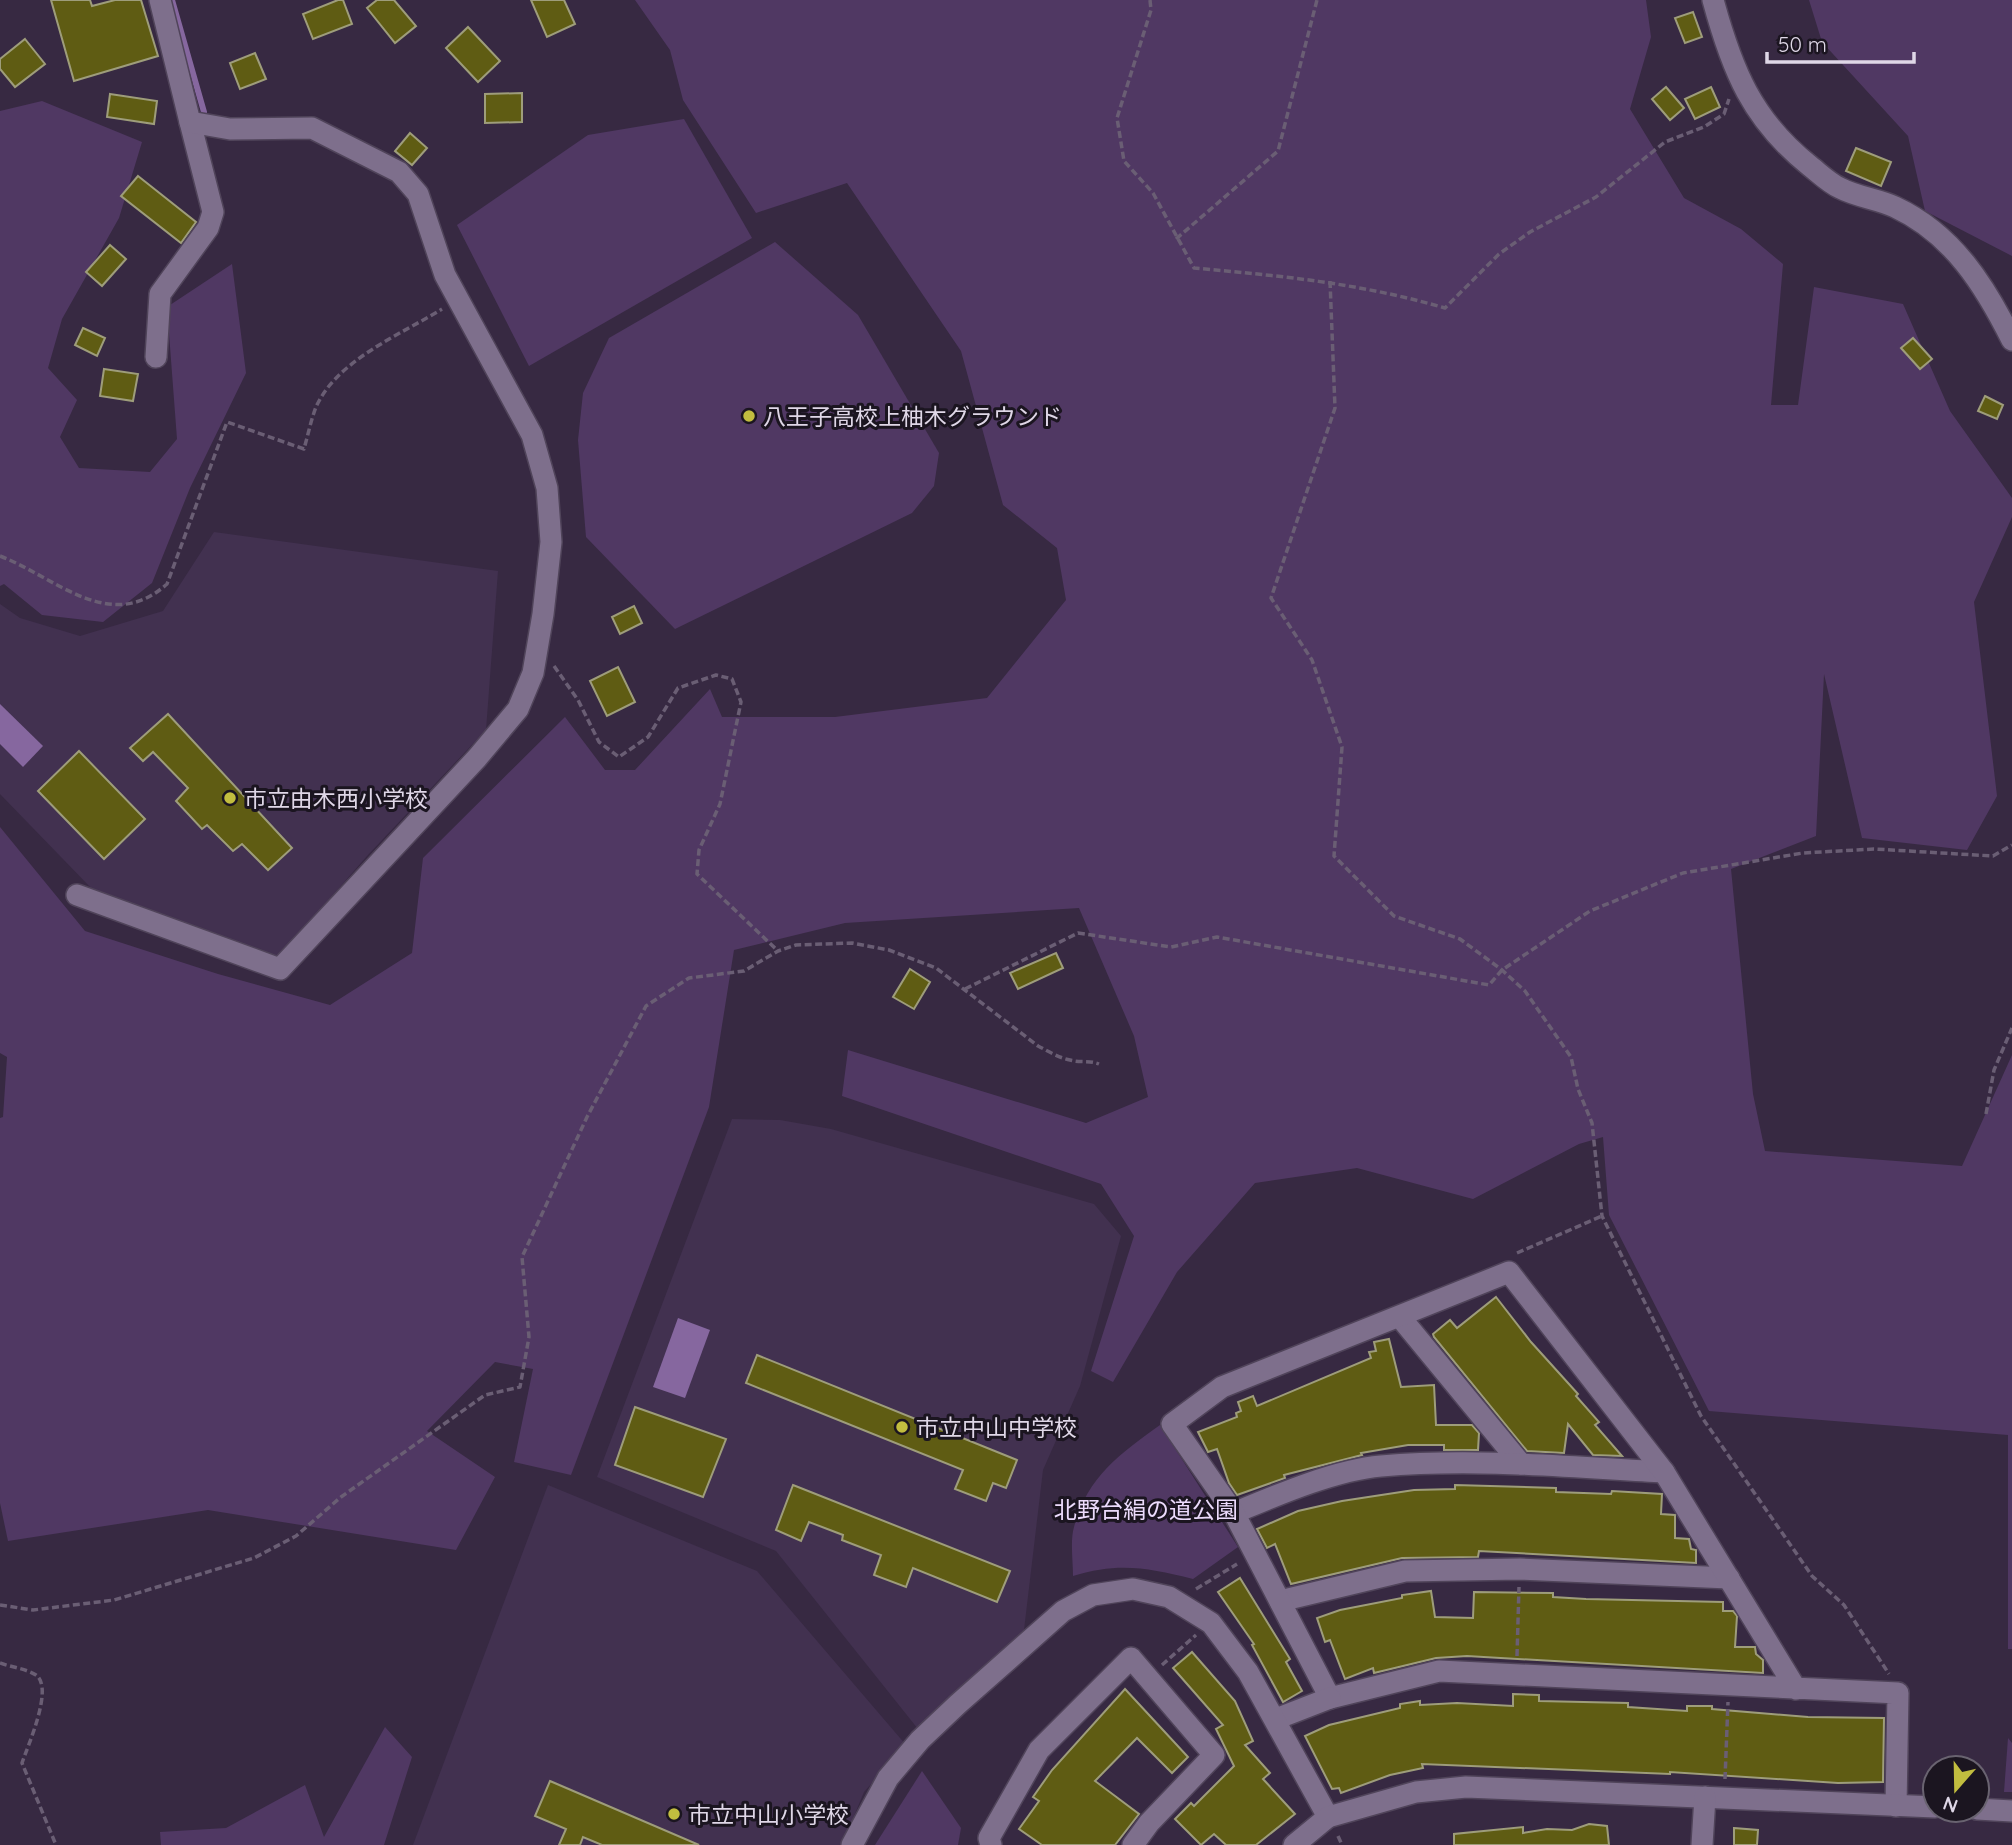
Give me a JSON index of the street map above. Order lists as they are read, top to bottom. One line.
{"parks":["北野台絹の道公園"],"places":["八王子高校上柚木グラウンド","市立由木西小学校","市立中山中学校","市立中山小学校"],"scale_bar":"50 m","north":"bottom"}
